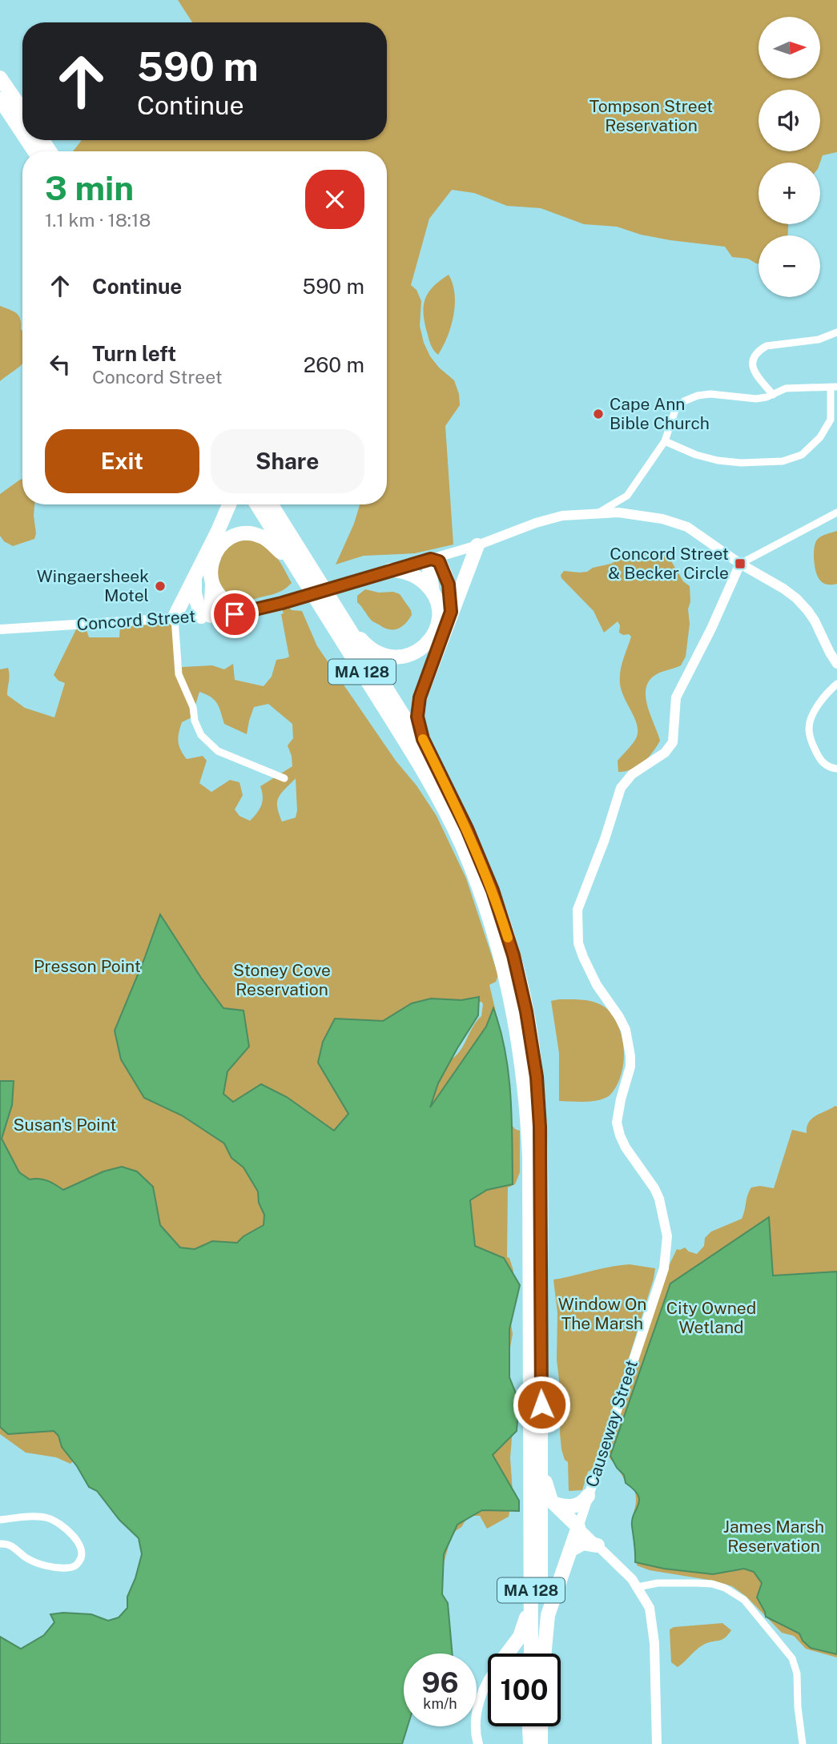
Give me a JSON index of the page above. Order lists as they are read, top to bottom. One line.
{"streets":{"highway":["MA 128"],"street":["Concord Street","Causeway Street"]},"crossings":[["Concord Street","Causeway Street"]],"parks":["Tompson Street Reservation","Presson Point","Stoney Cove Reservation","Susan's Point","Window On The Marsh","City Owned Wetland","James Marsh Reservation"],"places":{"other":["Cape Ann Bible Church","Wingaersheek Motel"],"transit":["Concord Street & Becker Circle"]},"north":"right","page":{"map_buttons":["+","−"],"turn":["590 m","Continue"],"heading":["3 min","1.1 km · 18:18"],"list":[{"name":"Continue","value":"590 m"},{"name":"Turn left","note":"Concord Street","value":"260 m"}],"buttons":["Exit","Share"],"speed":"96 km/h","limit":"100"}}
